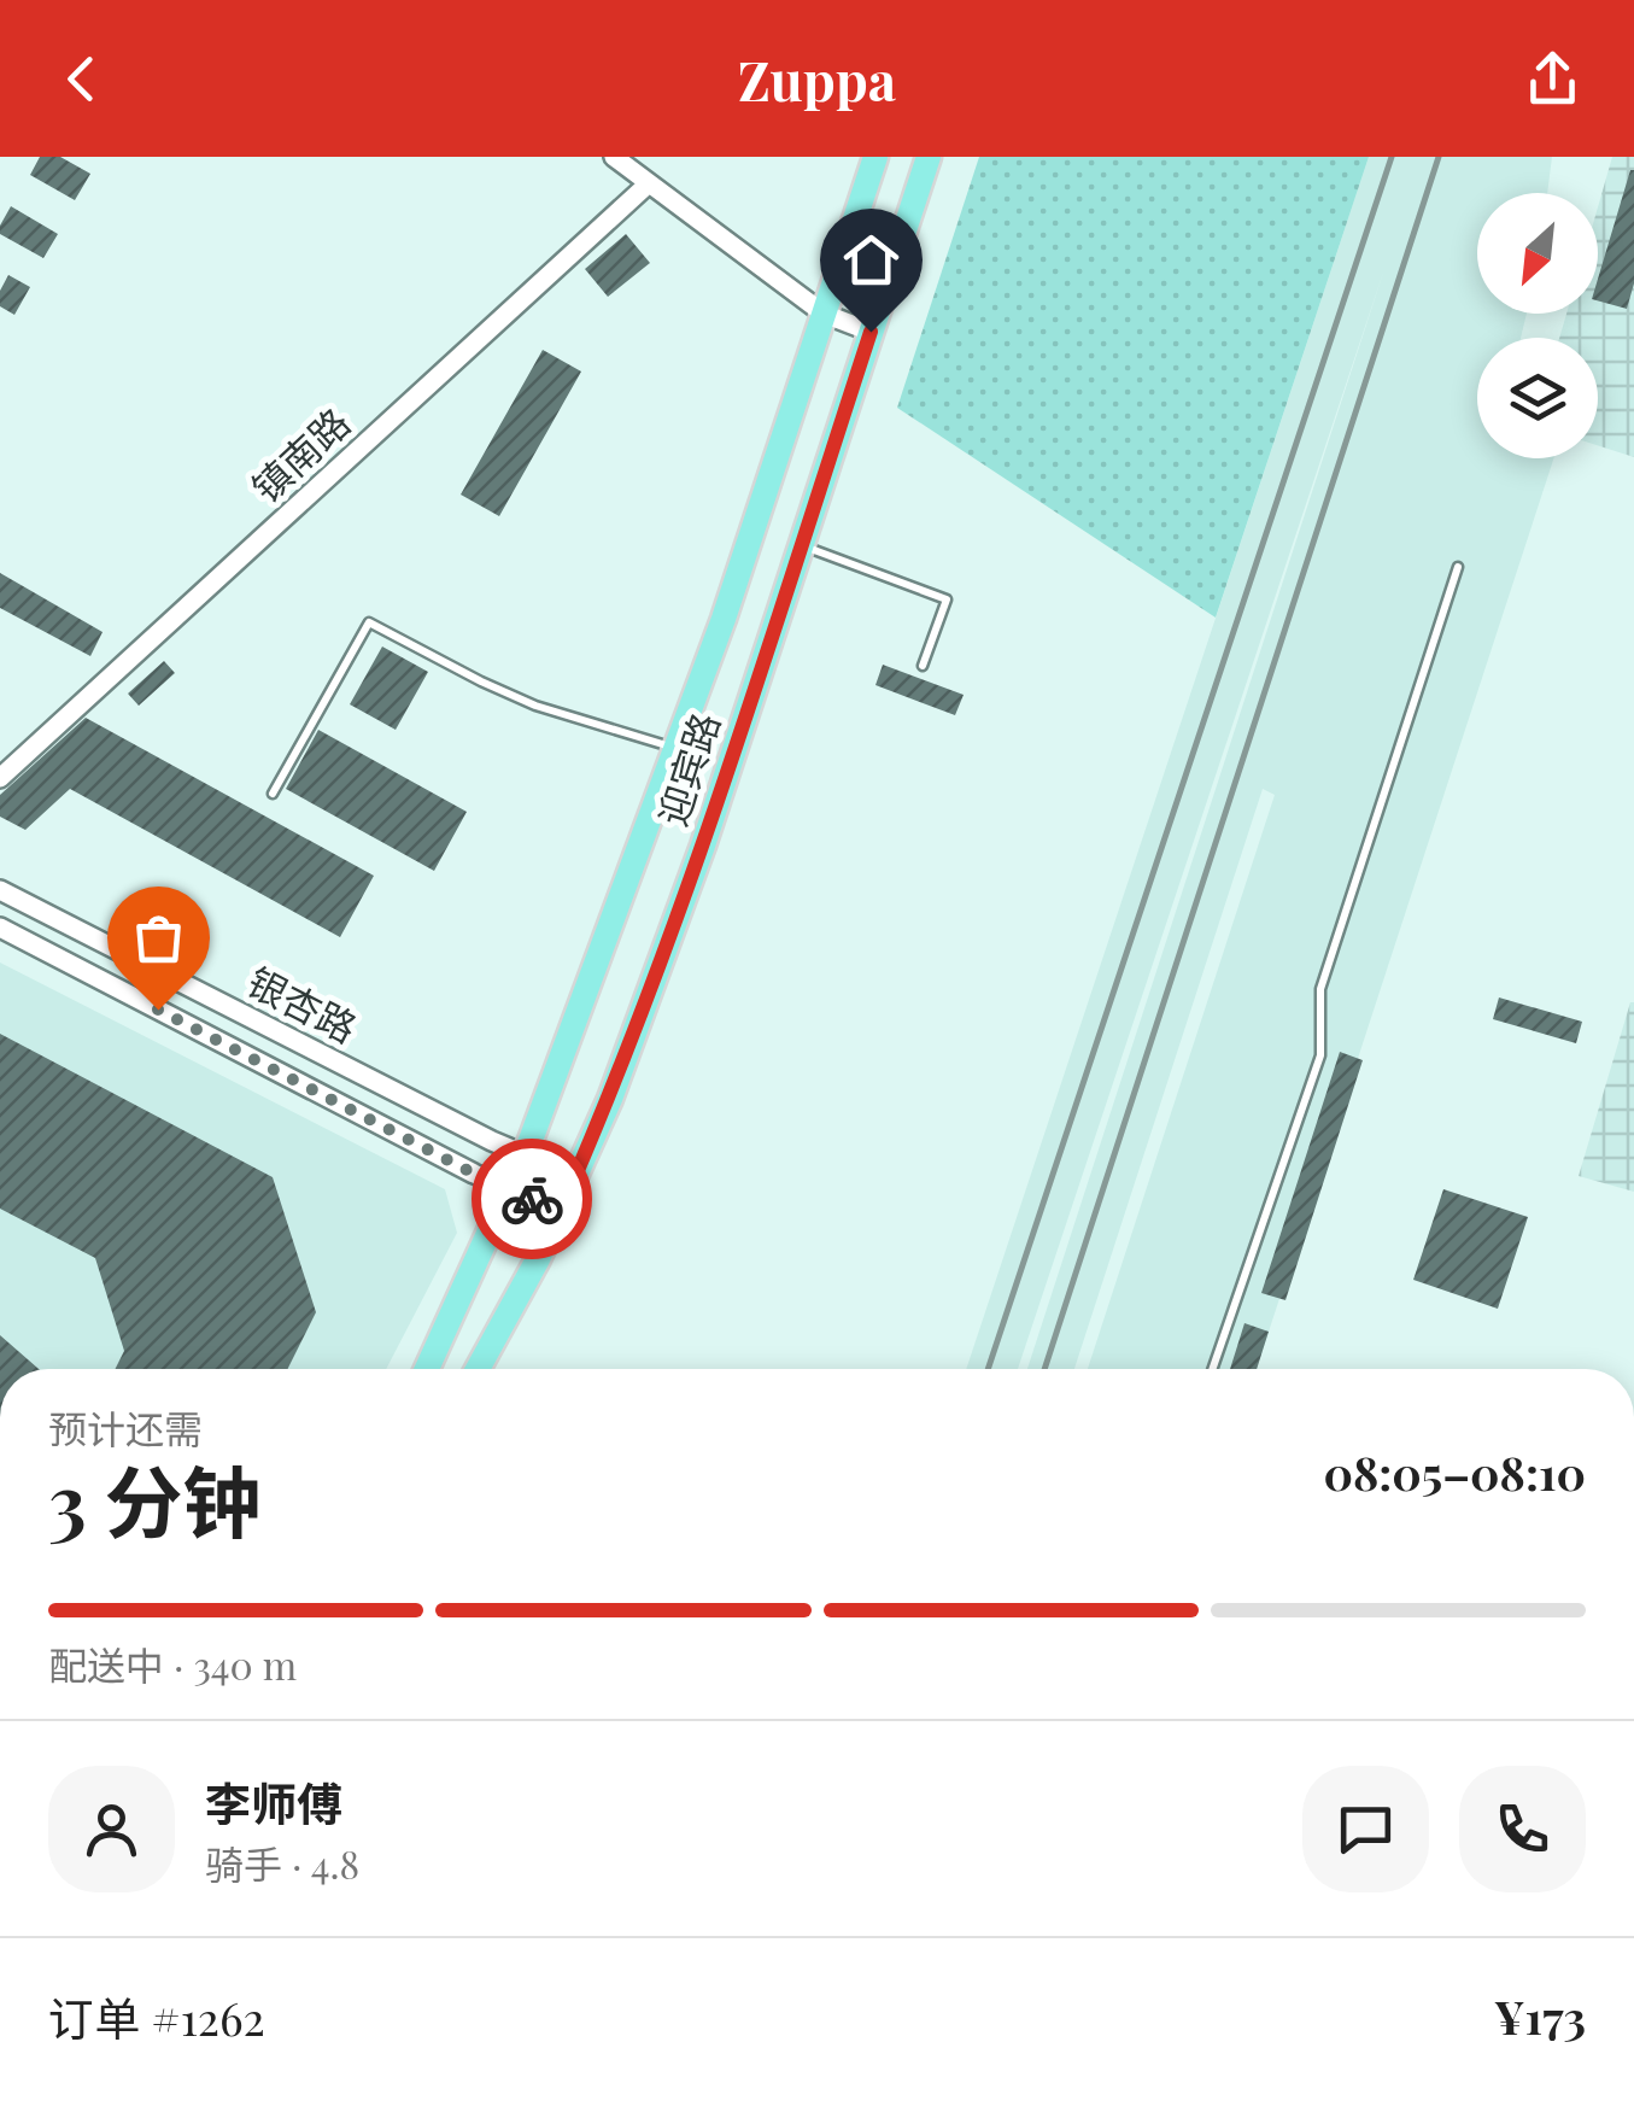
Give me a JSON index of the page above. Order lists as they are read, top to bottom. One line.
{"streets":{"main road":["迎宾路"],"street":["镇南路","银杏路"]},"crossings":[["迎宾路","银杏路"]],"north":"bottom left","page":{"header":"Zuppa","heading":["3 分钟","预计还需","08:05–08:10"],"panel":["李师傅","骑手 · 4.8","订单 #1262","¥173"],"bar":"配送中 · 340 m"}}
